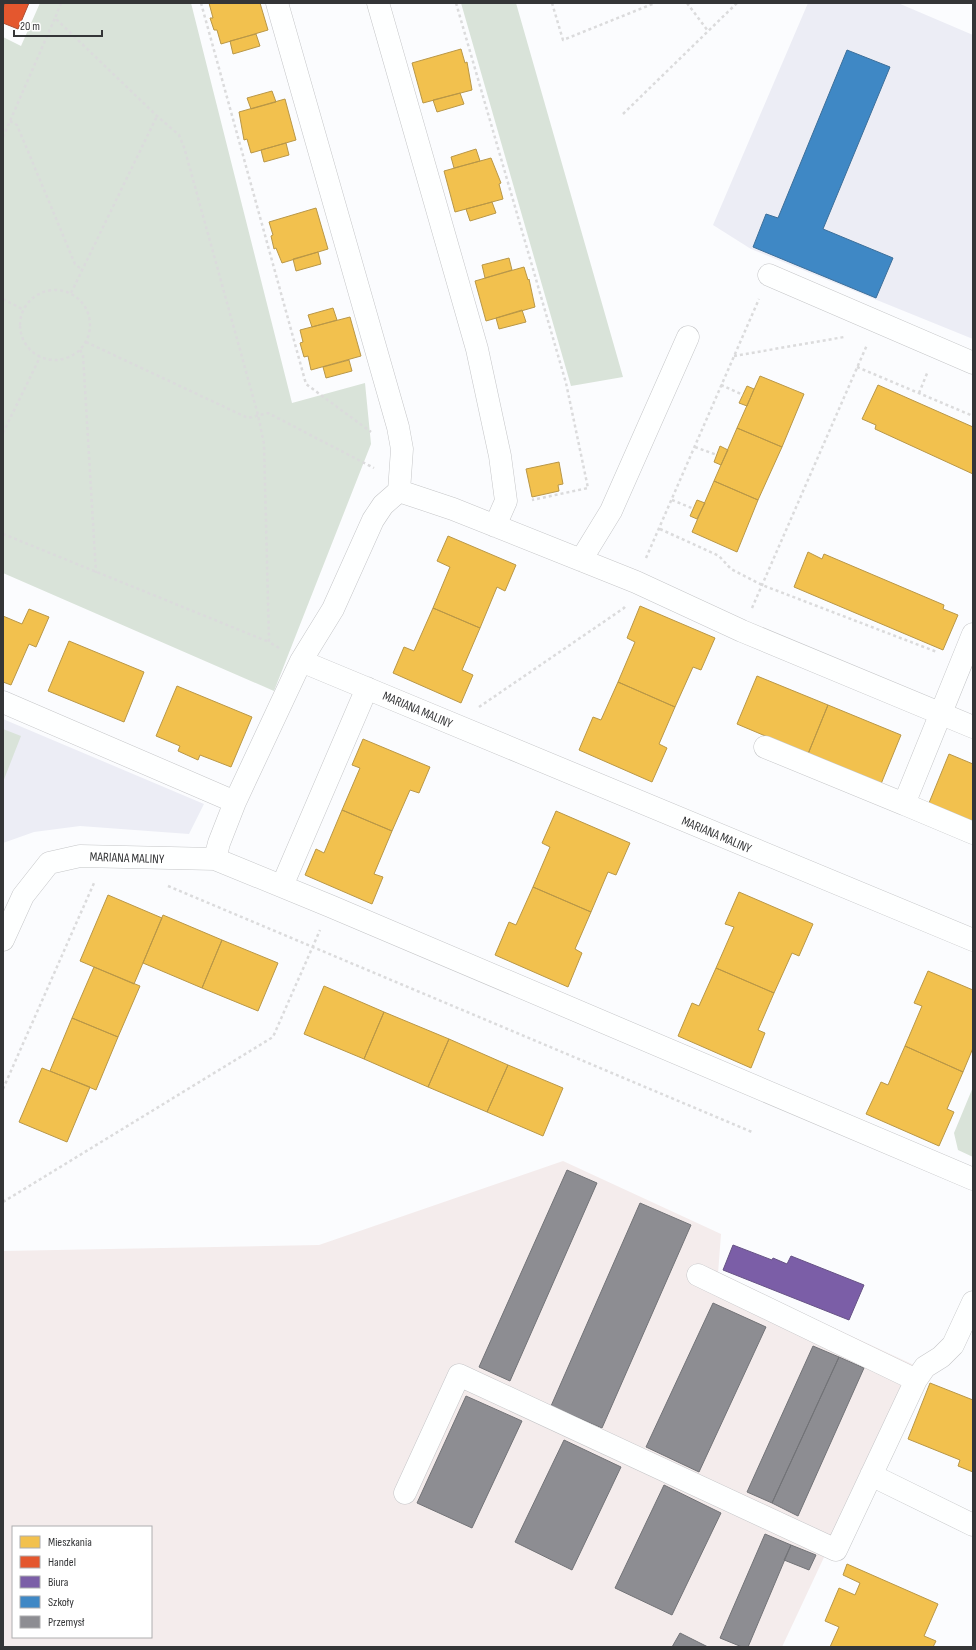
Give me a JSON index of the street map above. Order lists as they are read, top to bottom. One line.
{"streets":{"street":["MARIANA MALINY"]},"legend":["Mieszkania","Handel","Biura","Szkoły","Przemysł"],"scale_bar":"20 m"}
